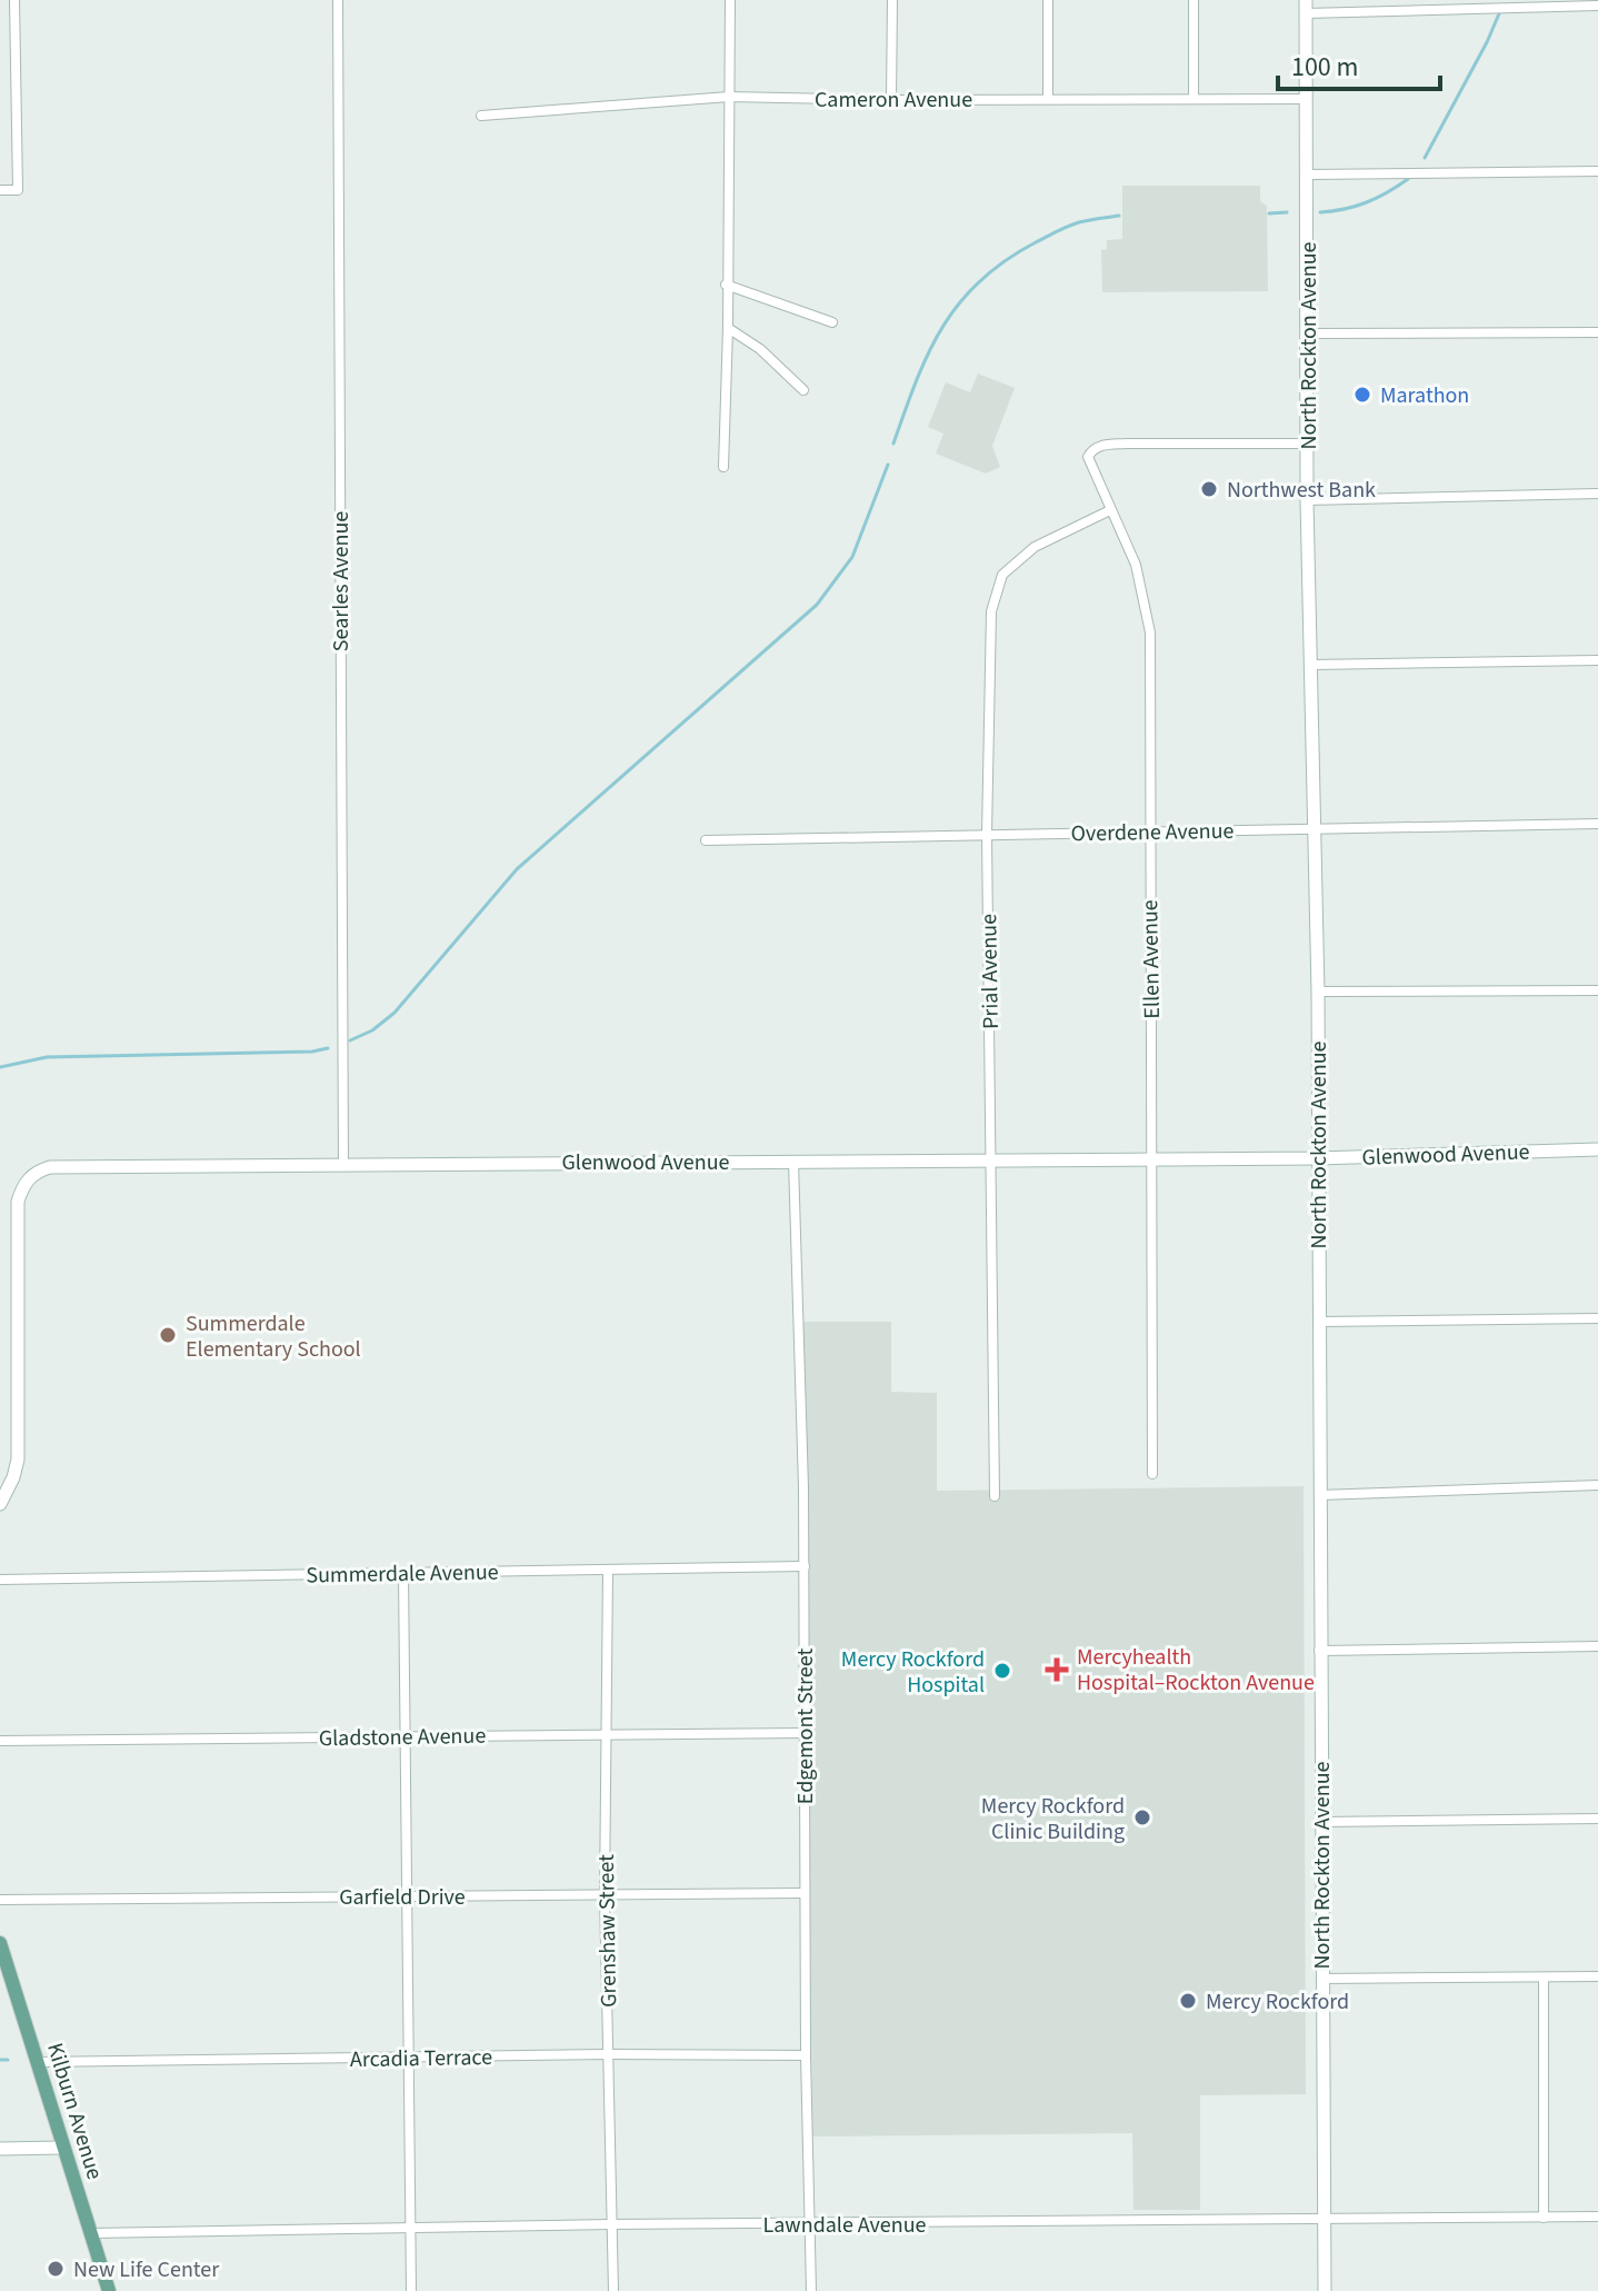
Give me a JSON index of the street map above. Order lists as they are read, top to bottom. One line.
{"streets":{"main road":["North Rockton Avenue","Glenwood Avenue","Kilburn Avenue"],"street":["Cameron Avenue","Searles Avenue","Overdene Avenue","Ellen Avenue","Prial Avenue","Summerdale Avenue","Edgemont Street","Gladstone Avenue","Garfield Drive","Grenshaw Street","Arcadia Terrace","Lawndale Avenue"]},"crossings":[["Cameron Avenue","North Rockton Avenue"],["North Rockton Avenue","Overdene Avenue"],["North Rockton Avenue","Ellen Avenue"],["North Rockton Avenue","Glenwood Avenue"],["North Rockton Avenue","Lawndale Avenue"],["Searles Avenue","Glenwood Avenue"],["Overdene Avenue","Ellen Avenue"],["Overdene Avenue","Prial Avenue"],["Ellen Avenue","Prial Avenue"],["Ellen Avenue","Glenwood Avenue"],["Prial Avenue","Glenwood Avenue"],["Glenwood Avenue","Edgemont Street"],["Summerdale Avenue","Edgemont Street"],["Summerdale Avenue","Grenshaw Street"],["Edgemont Street","Gladstone Avenue"],["Edgemont Street","Garfield Drive"],["Edgemont Street","Arcadia Terrace"],["Edgemont Street","Lawndale Avenue"],["Gladstone Avenue","Grenshaw Street"],["Garfield Drive","Grenshaw Street"],["Grenshaw Street","Arcadia Terrace"],["Grenshaw Street","Lawndale Avenue"],["Arcadia Terrace","Kilburn Avenue"],["Kilburn Avenue","Lawndale Avenue"]],"places":{"other":["Marathon","Northwest Bank","Summerdale Elementary School","Mercy Rockford Hospital","Mercy Rockford Clinic Building","Mercy Rockford","New Life Center"],"health":["Mercyhealth Hospital–Rockton Avenue"]},"scale_bar":"100 m"}
